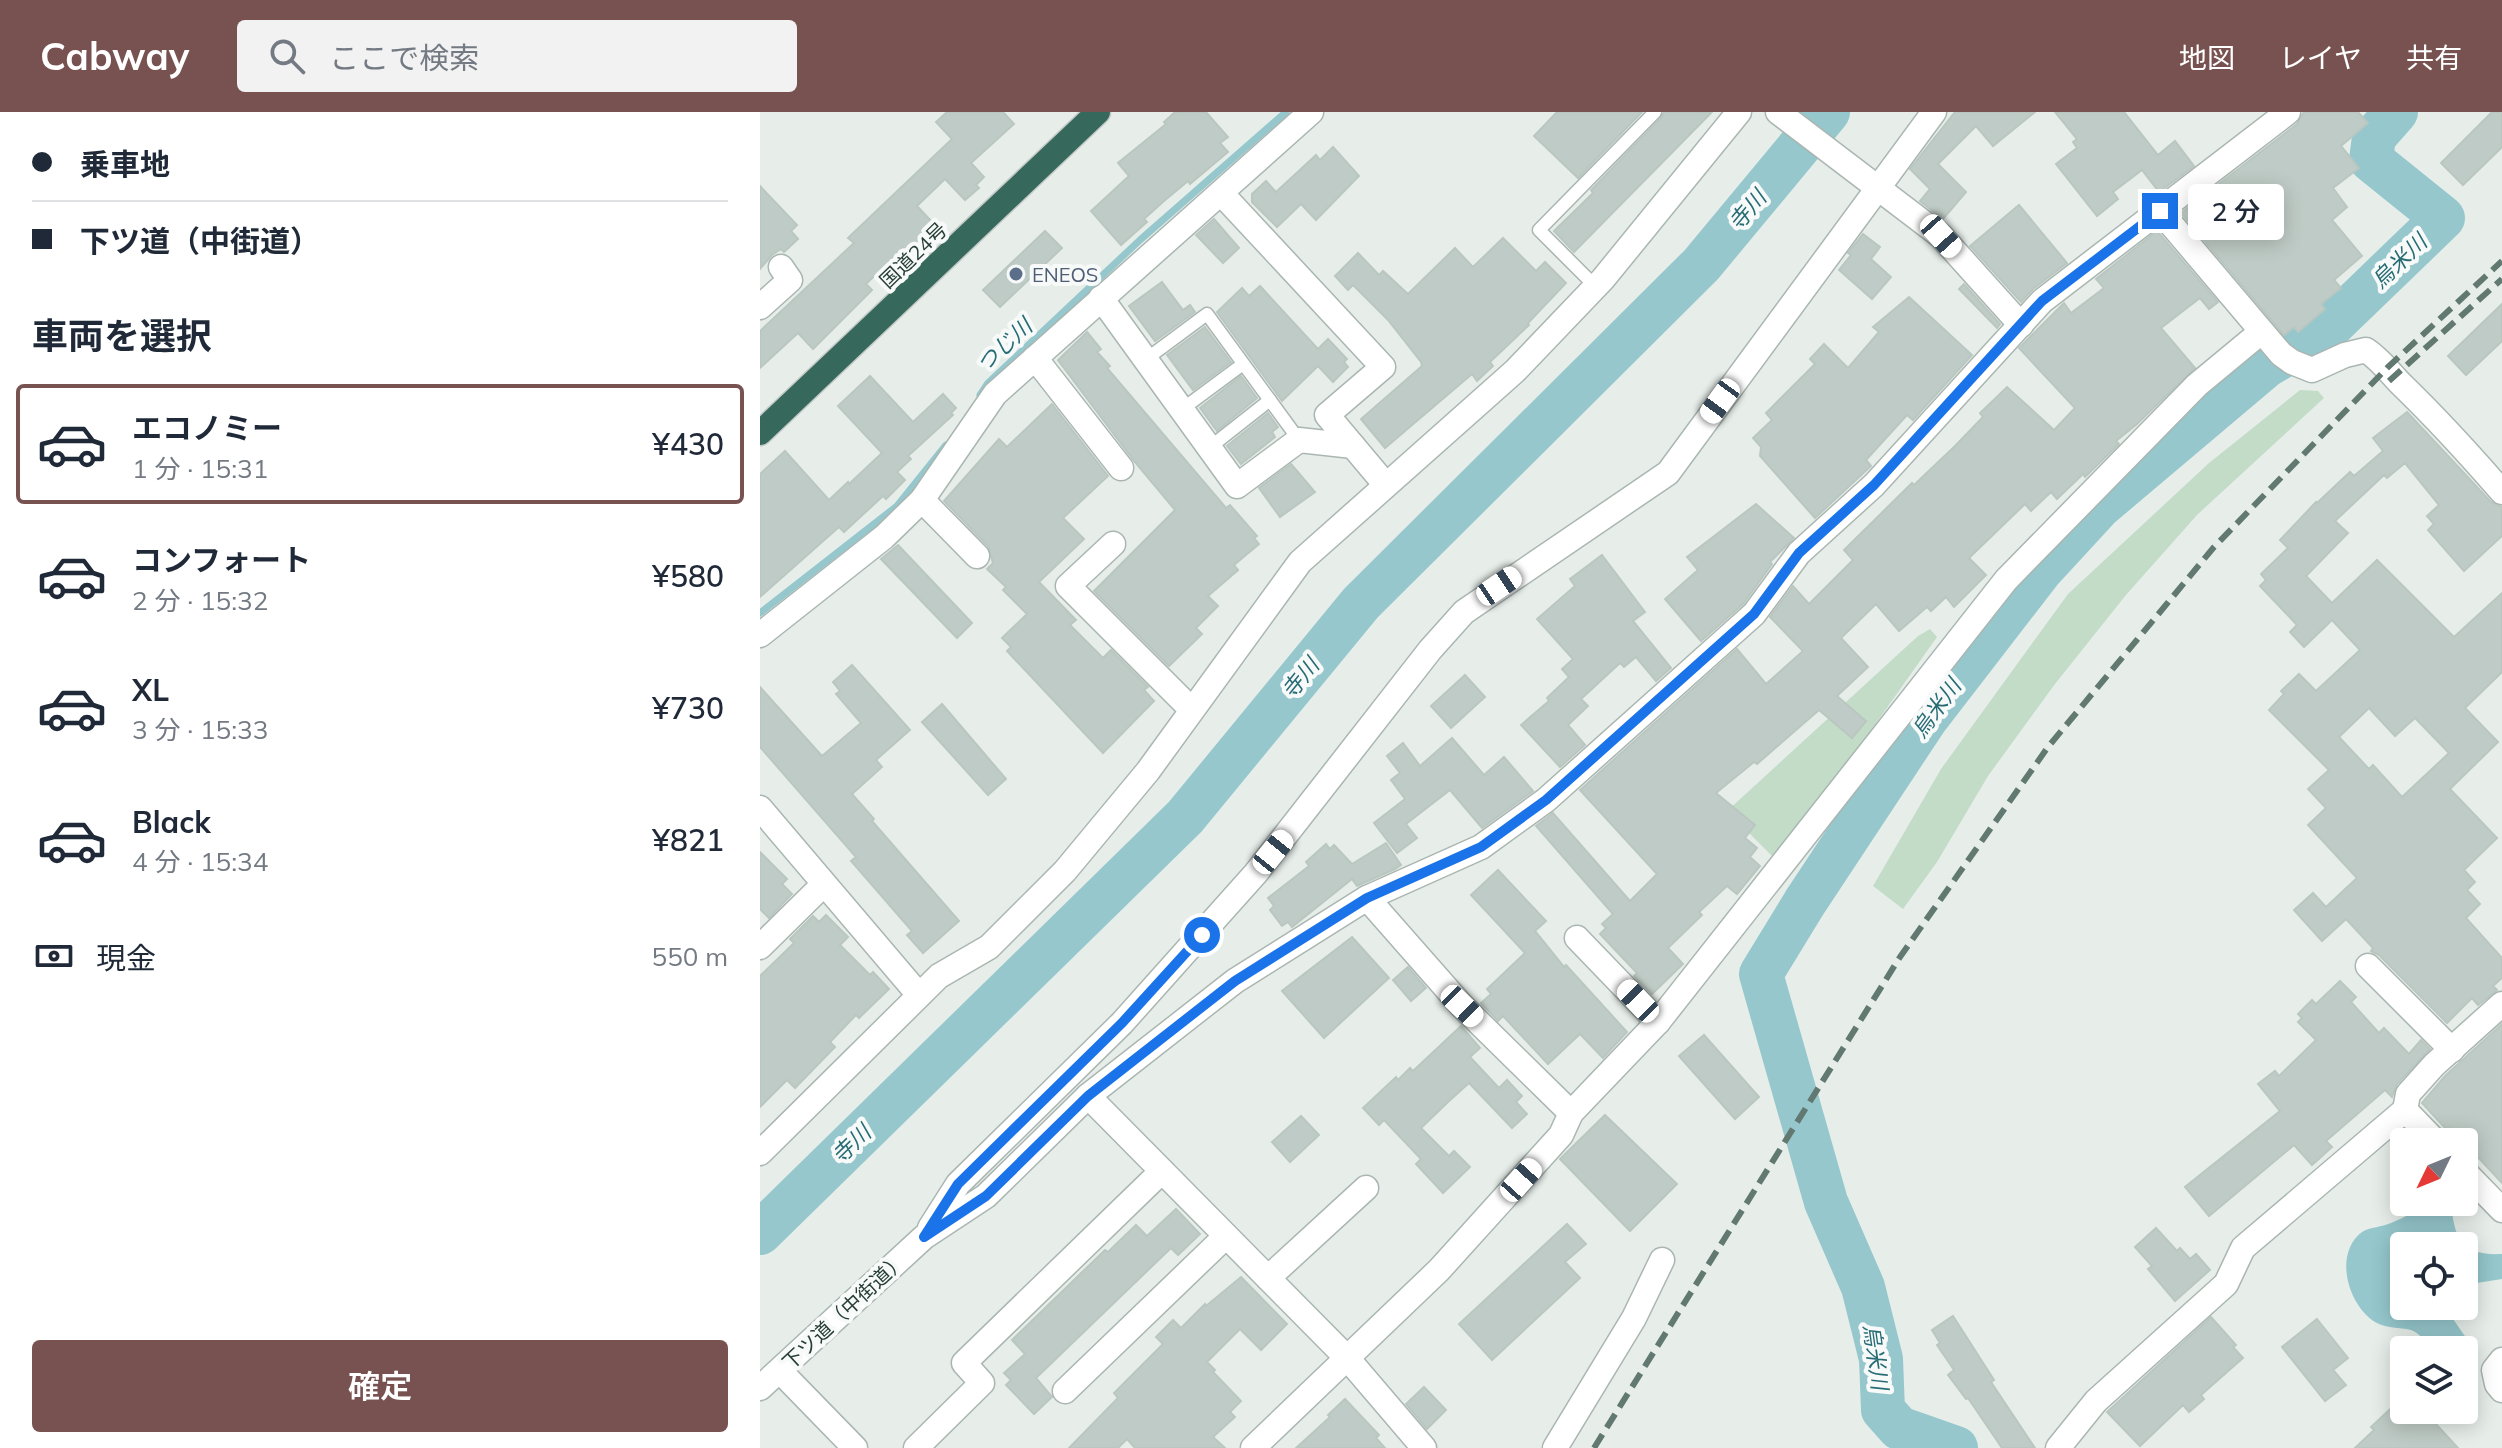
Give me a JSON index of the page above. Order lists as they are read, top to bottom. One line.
{"streets":{"highway":["国道24号"],"street":["下ツ道（中街道）"]},"water":["寺川","烏米川","つじ川"],"places":["ENEOS"],"north":"bottom left","page":{"header":"Cabway","search":"ここで検索","nav":["地図","レイヤ","共有"],"banner":["乗車地","下ツ道（中街道）"],"bubble":"2 分","heading":"車両を選択","list":[{"name":"エコノミー","note":"1 分 · 15:31","value":"¥430"},{"name":"コンフォート","note":"2 分 · 15:32","value":"¥580"},{"name":"XL","note":"3 分 · 15:33","value":"¥730"},{"name":"Black","note":"4 分 · 15:34","value":"¥821"}],"pay":["現金","550 m"],"buttons":"確定"}}
